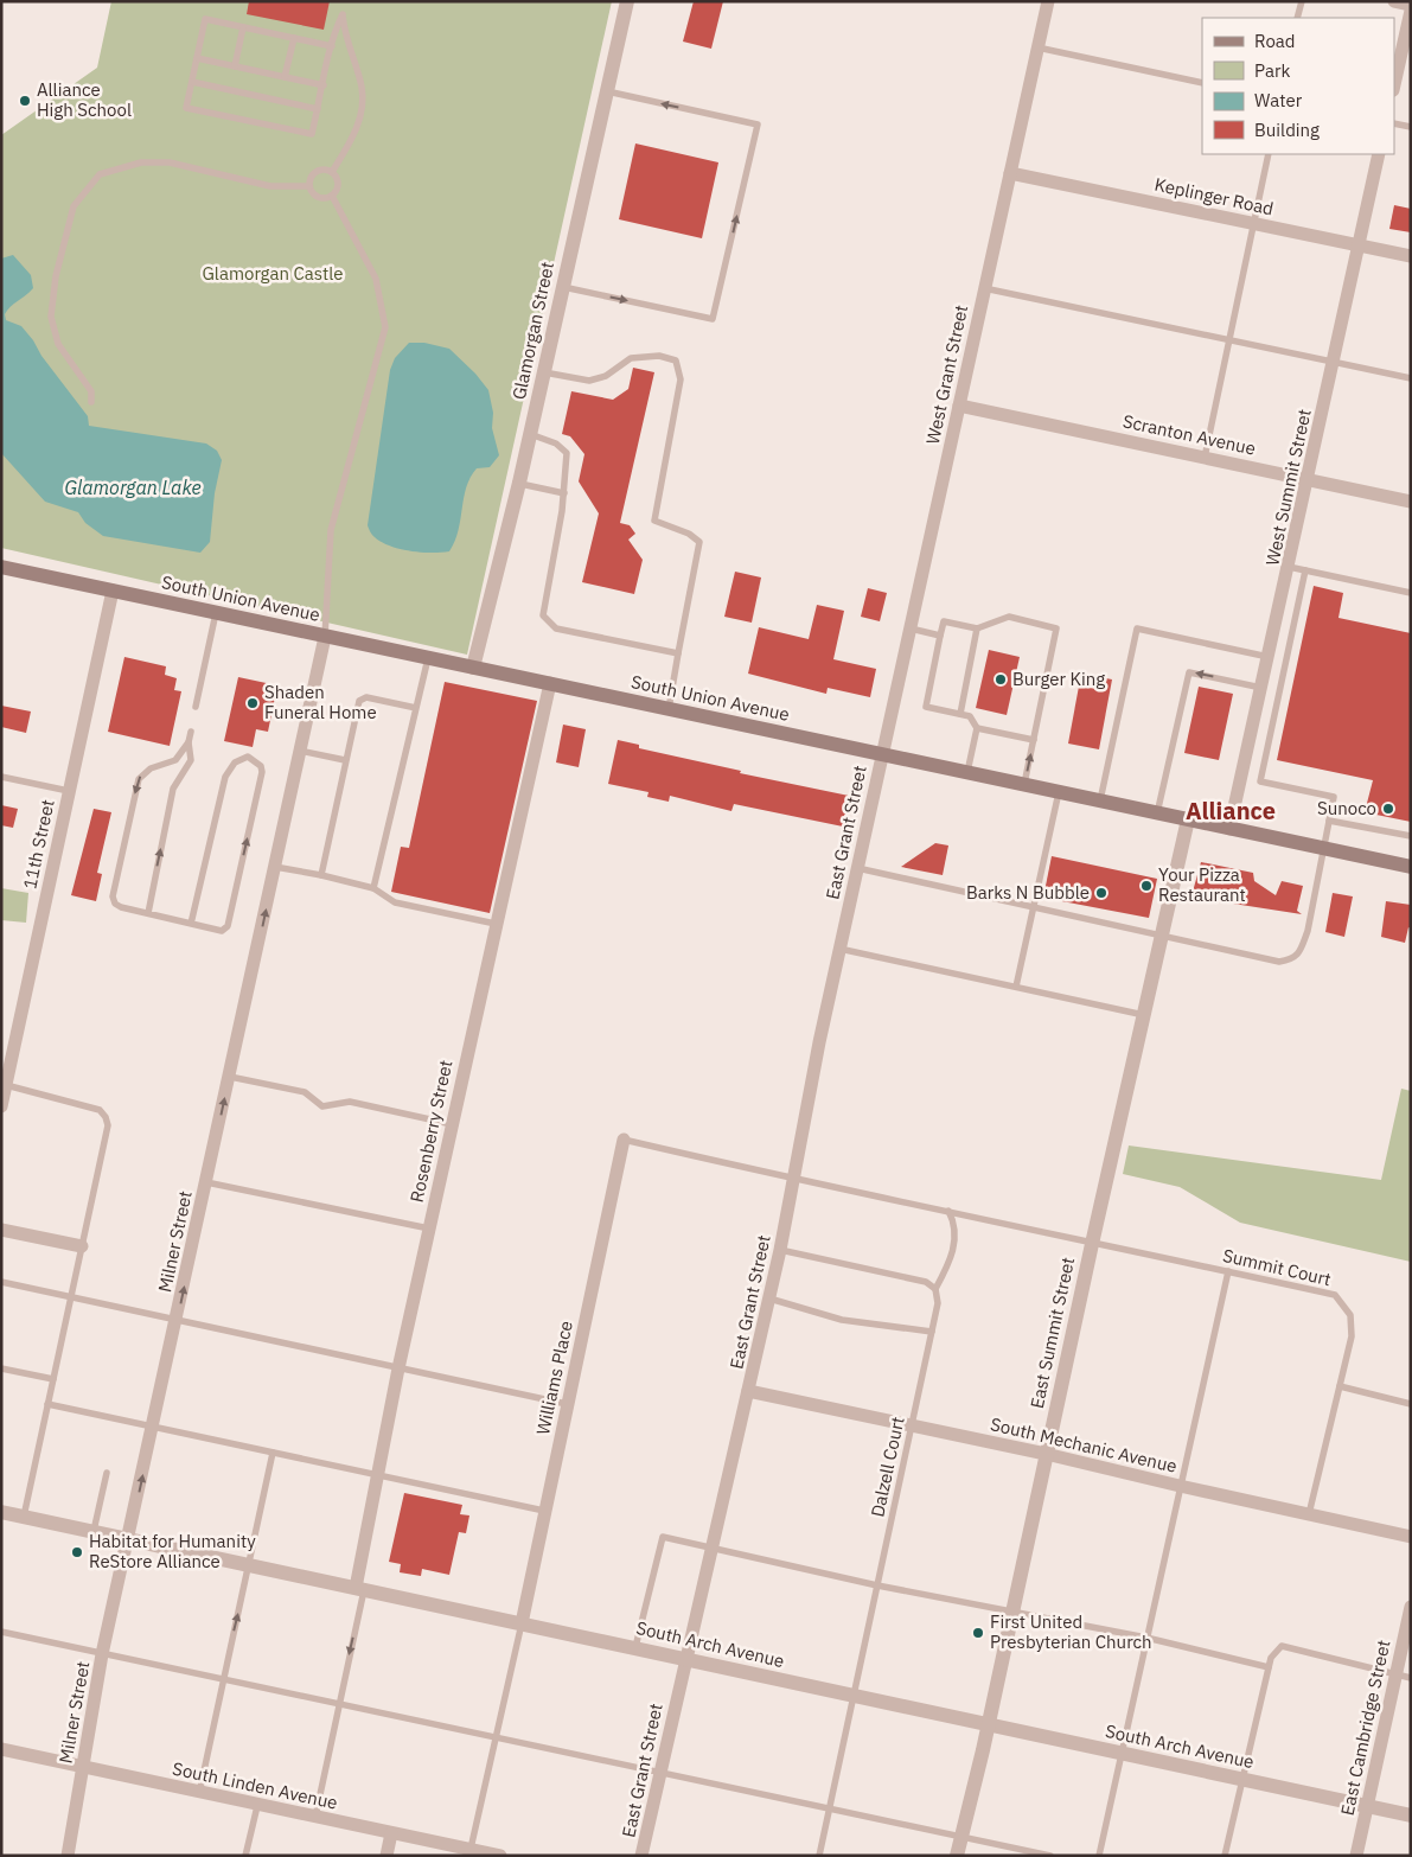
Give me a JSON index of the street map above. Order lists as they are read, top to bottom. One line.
{"streets":{"main road":["South Union Avenue"],"street":["Keplinger Road","Glamorgan Street","West Grant Street","Scranton Avenue","West Summit Street","East Grant Street","11th Street","Rosenberry Street","Milner Street","East Summit Street","Williams Place","South Mechanic Avenue","South Arch Avenue","East Cambridge Street","South Linden Avenue"],"lane":["Summit Court","Dalzell Court"]},"crossings":[["Keplinger Road","West Grant Street"],["Keplinger Road","West Summit Street"],["Glamorgan Street","South Union Avenue"],["West Grant Street","Scranton Avenue"],["West Grant Street","South Union Avenue"],["West Grant Street","East Grant Street"],["Scranton Avenue","West Summit Street"],["West Summit Street","South Union Avenue"],["South Union Avenue","East Grant Street"],["South Union Avenue","11th Street"],["South Union Avenue","Rosenberry Street"],["South Union Avenue","Milner Street"],["South Union Avenue","East Summit Street"],["East Grant Street","Summit Court"],["East Grant Street","South Mechanic Avenue"],["East Grant Street","South Arch Avenue"],["Rosenberry Street","South Arch Avenue"],["Milner Street","South Arch Avenue"],["Milner Street","South Linden Avenue"],["Summit Court","East Summit Street"],["Summit Court","Williams Place"],["Summit Court","South Mechanic Avenue"],["East Summit Street","South Mechanic Avenue"],["East Summit Street","South Arch Avenue"],["Williams Place","South Arch Avenue"],["South Mechanic Avenue","Dalzell Court"],["Dalzell Court","South Arch Avenue"],["South Arch Avenue","East Cambridge Street"]],"one_way":["Milner Street"],"districts":["Alliance"],"water":["Glamorgan Lake"],"parks":["Glamorgan Castle"],"places":["Alliance High School","Burger King","Shaden Funeral Home","Sunoco","Your Pizza Restaurant","Barks N Bubble","Habitat for Humanity ReStore Alliance","First United Presbyterian Church"],"legend":["Road","Park","Water","Building"]}
